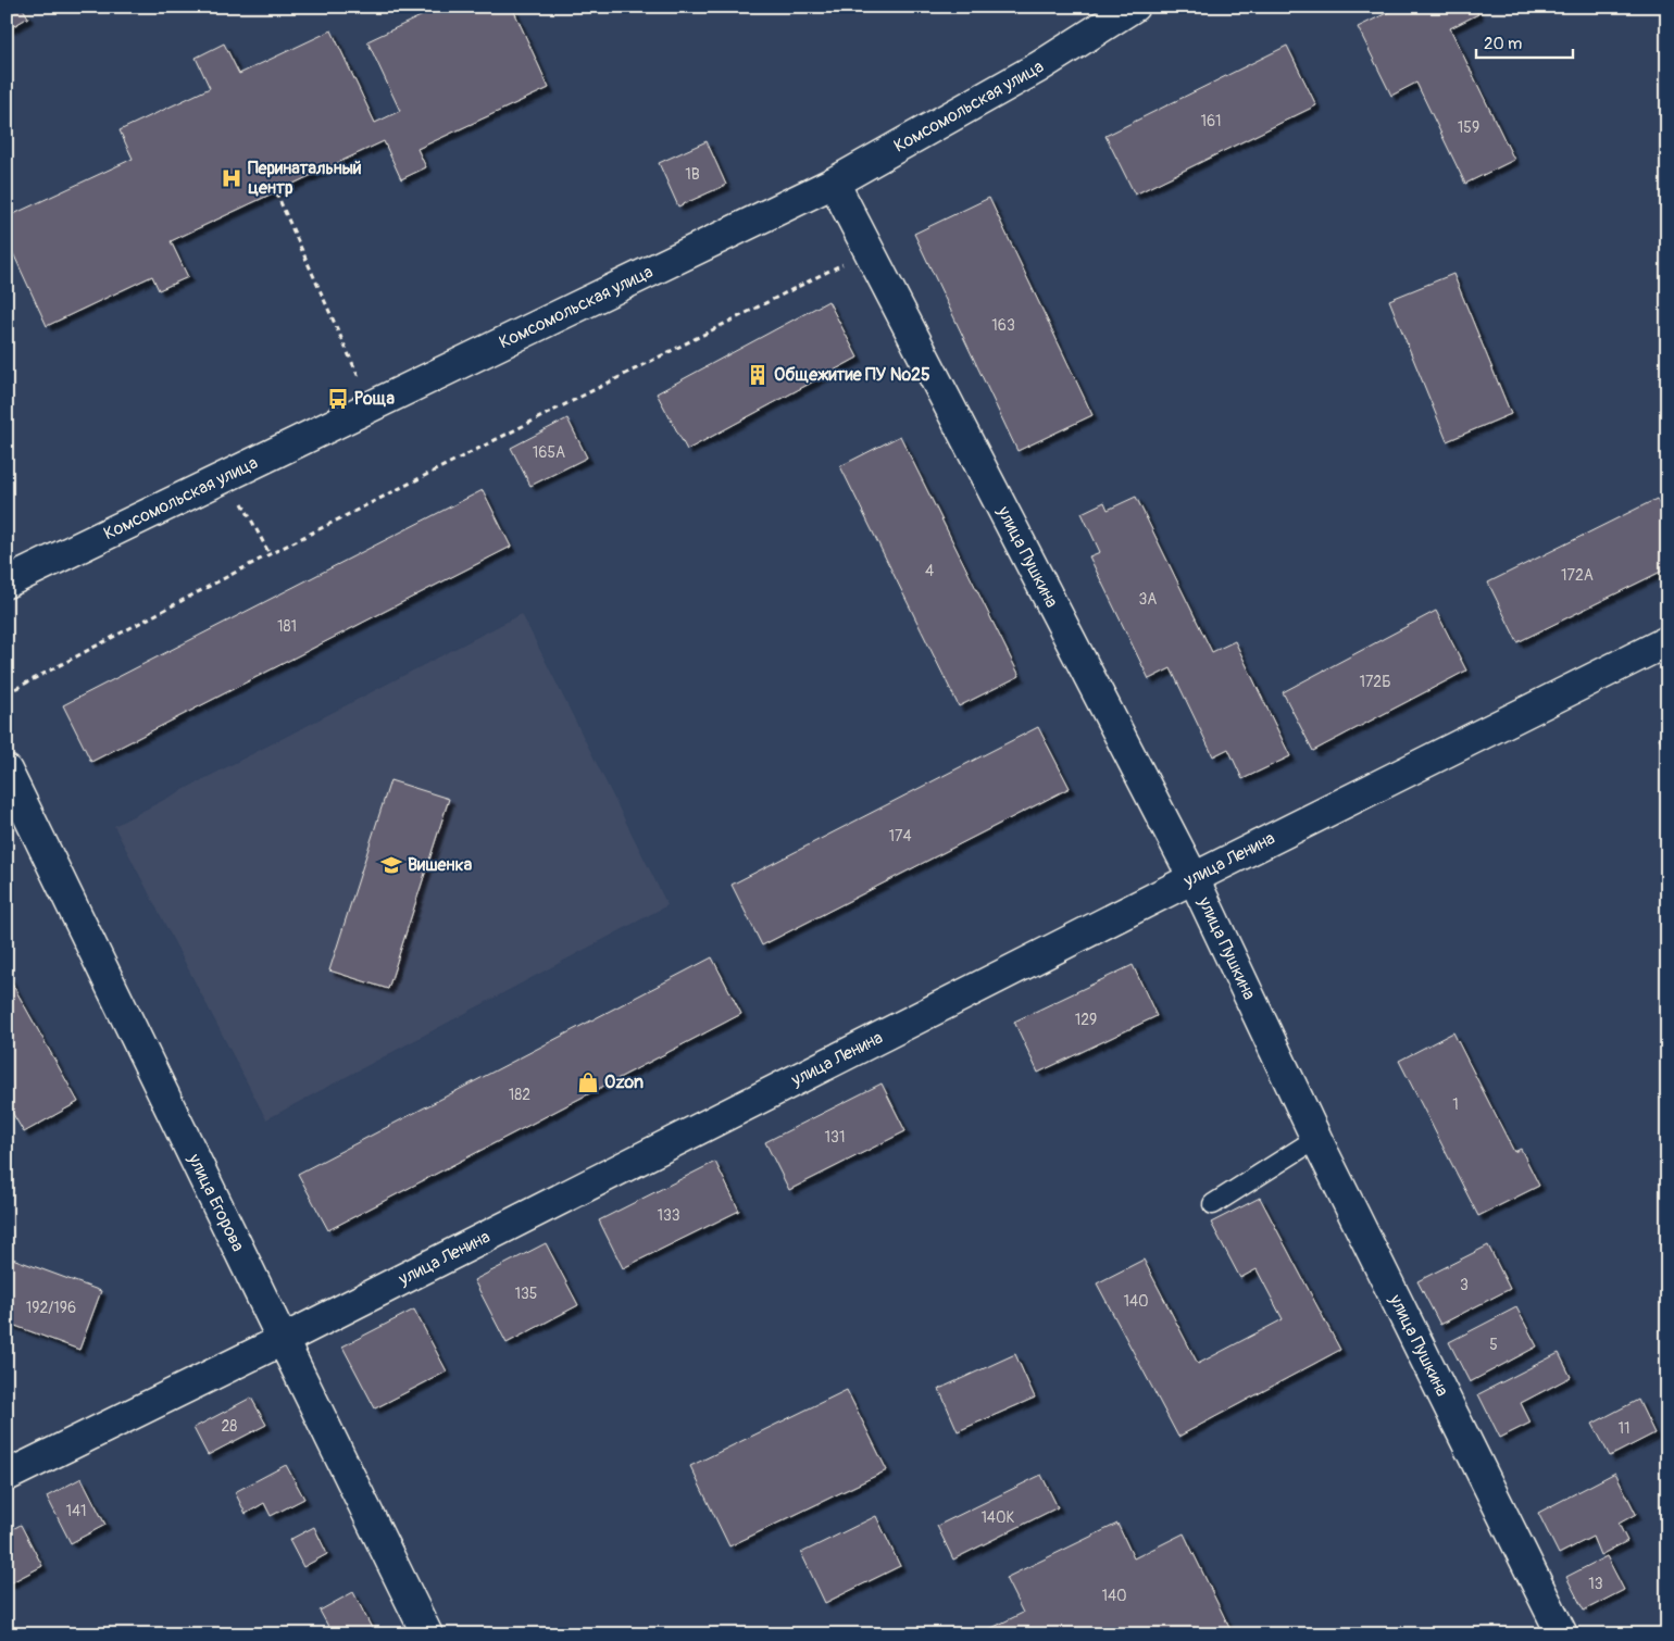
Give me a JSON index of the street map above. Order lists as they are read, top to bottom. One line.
{"streets":{"street":["Комсомольская улица","улица Пушкина","улица Ленина","улица Егорова"]},"crossings":[["Комсомольская улица","улица Пушкина"],["улица Пушкина","улица Ленина"],["улица Ленина","улица Егорова"]],"places":{"hospital":["Перинатальный центр"],"building":["Общежитие ПУ №25"],"bus stop":["Роща"],"school or university":["Вишенка"],"shop":["Ozon"]},"house_numbers":["161","159","1В","163","165А","4","172А","3А","181","172Б","174","129","182","1","131","133","3","135","140","192/196","5","28","11","141","140К","13","140"],"scale_bar":"20 m"}
